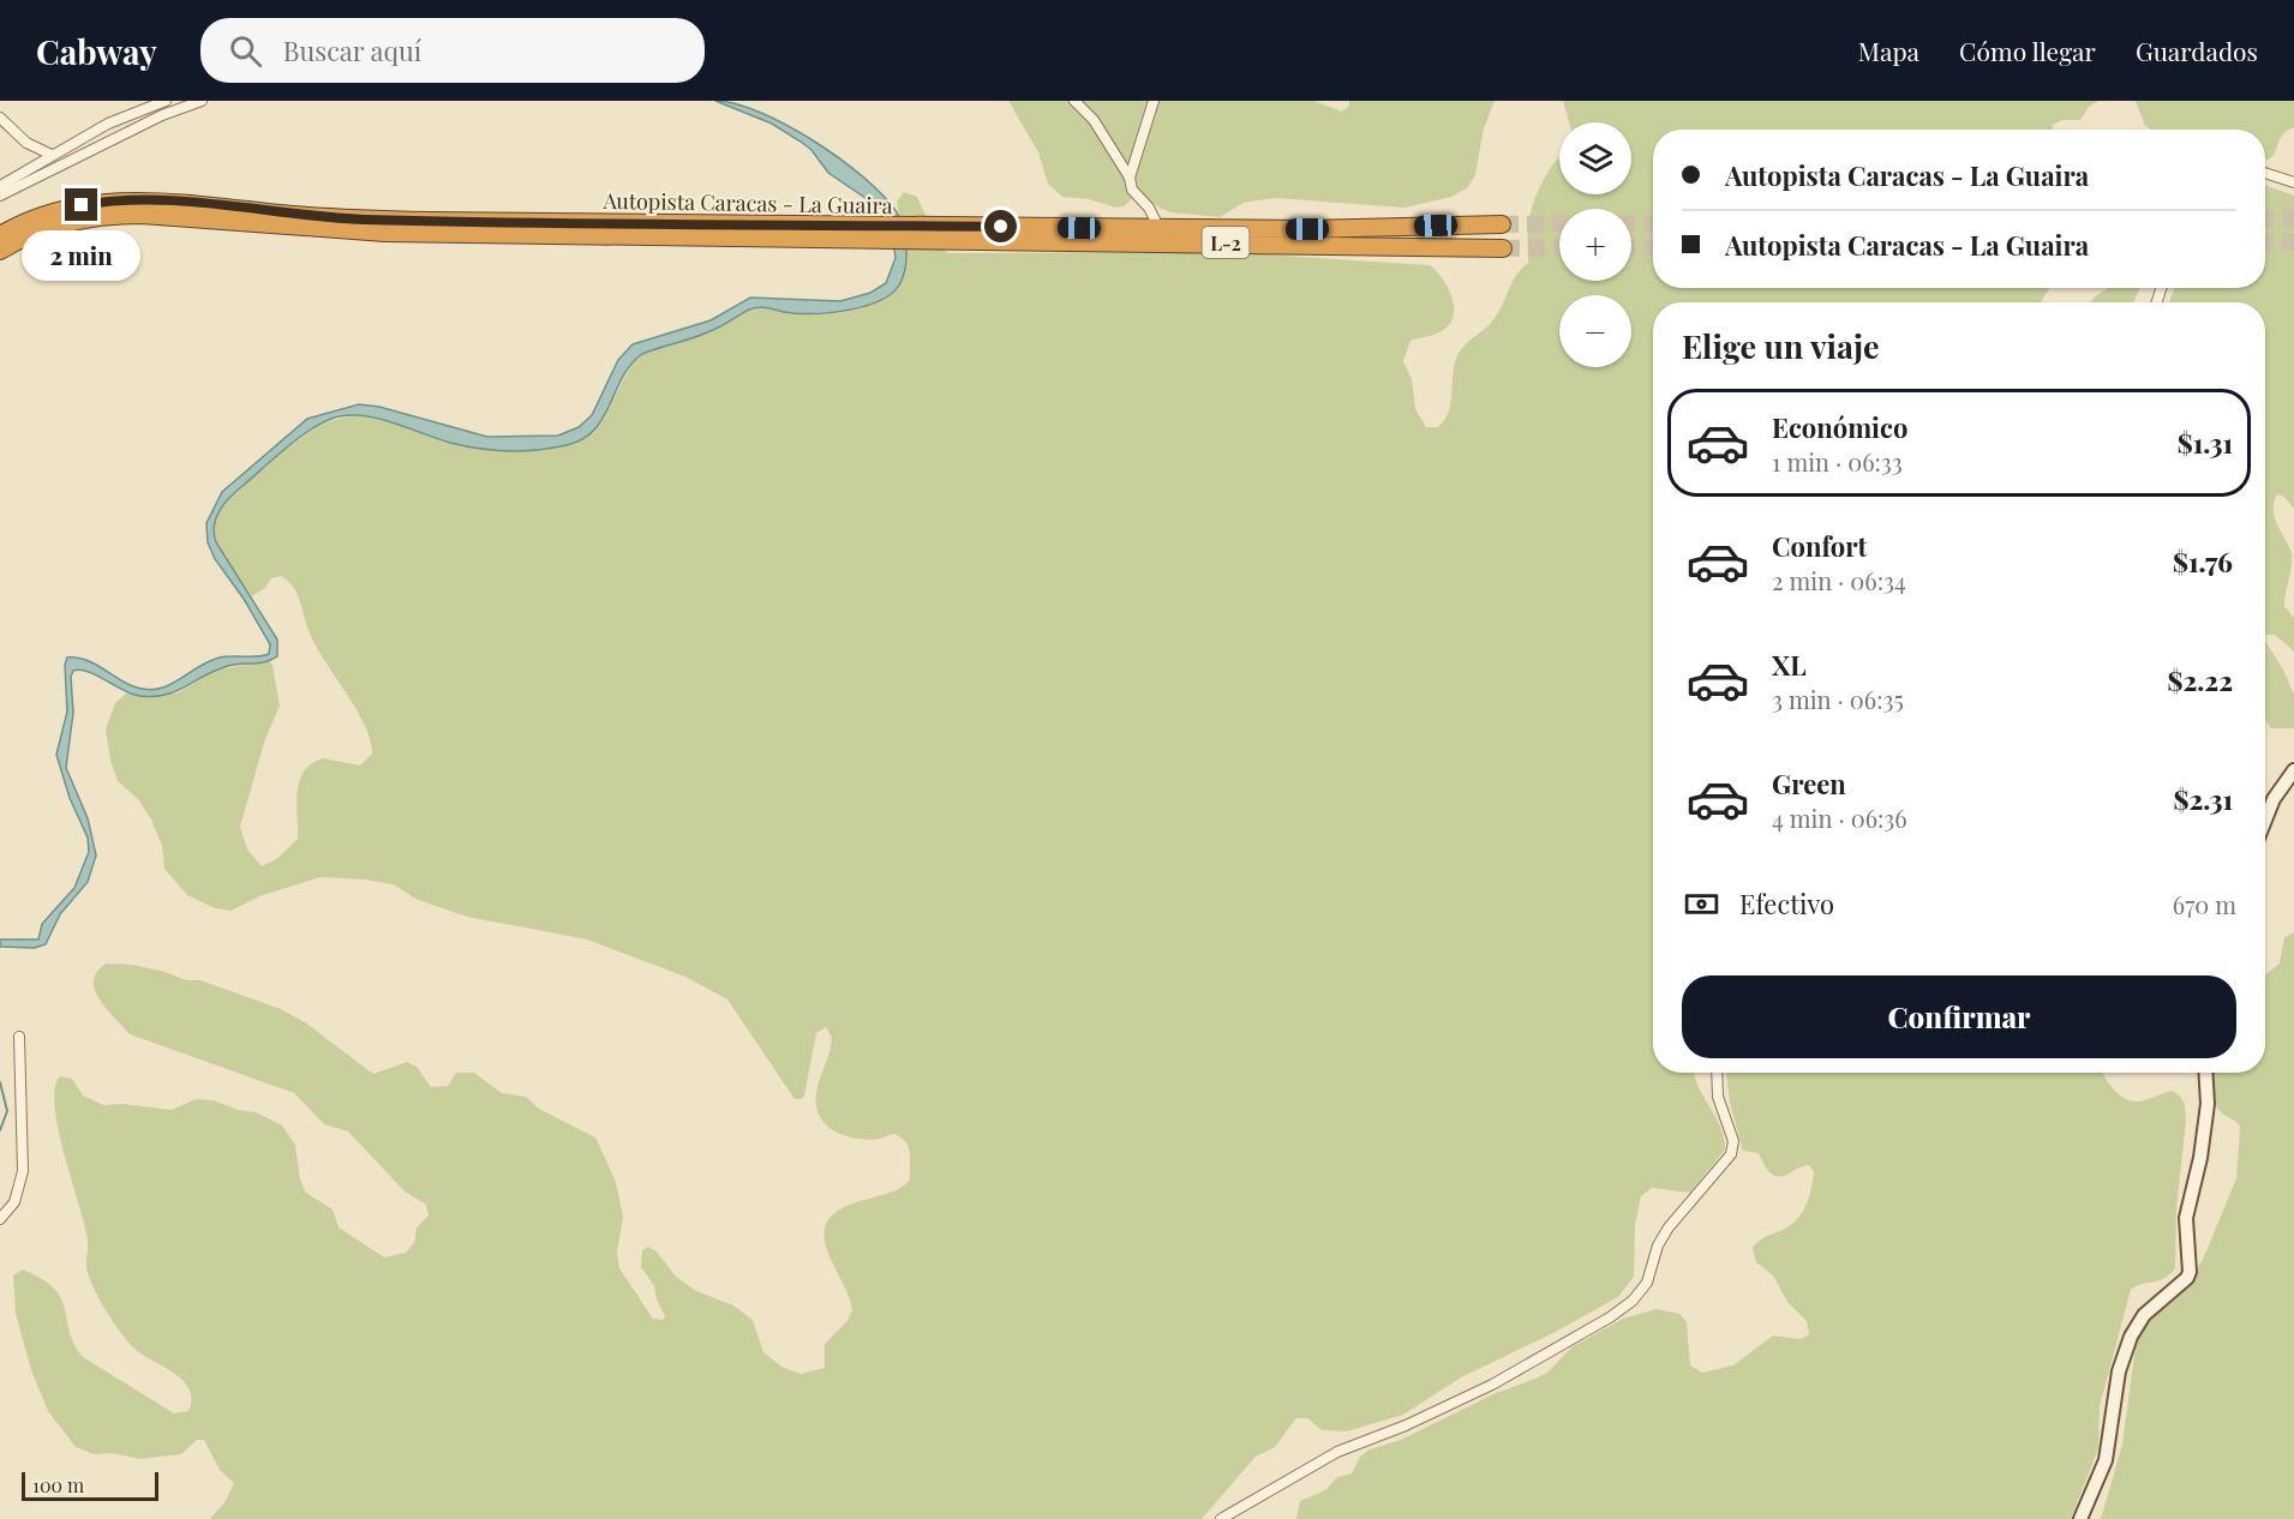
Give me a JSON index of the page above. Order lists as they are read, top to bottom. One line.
{"streets":{"highway":["Autopista Caracas - La Guaira","L-2"]},"scale_bar":"100 m","page":{"header":"Cabway","search":"Buscar aquí","nav":["Mapa","Cómo llegar","Guardados"],"map_buttons":["+","−"],"banner":["Autopista Caracas - La Guaira","Autopista Caracas - La Guaira"],"bubble":"2 min","heading":"Elige un viaje","list":[{"name":"Económico","note":"1 min · 06:33","value":"$1.31"},{"name":"Confort","note":"2 min · 06:34","value":"$1.76"},{"name":"XL","note":"3 min · 06:35","value":"$2.22"},{"name":"Green","note":"4 min · 06:36","value":"$2.31"}],"pay":["Efectivo","670 m"],"buttons":"Confirmar","scale":"100 m"}}
